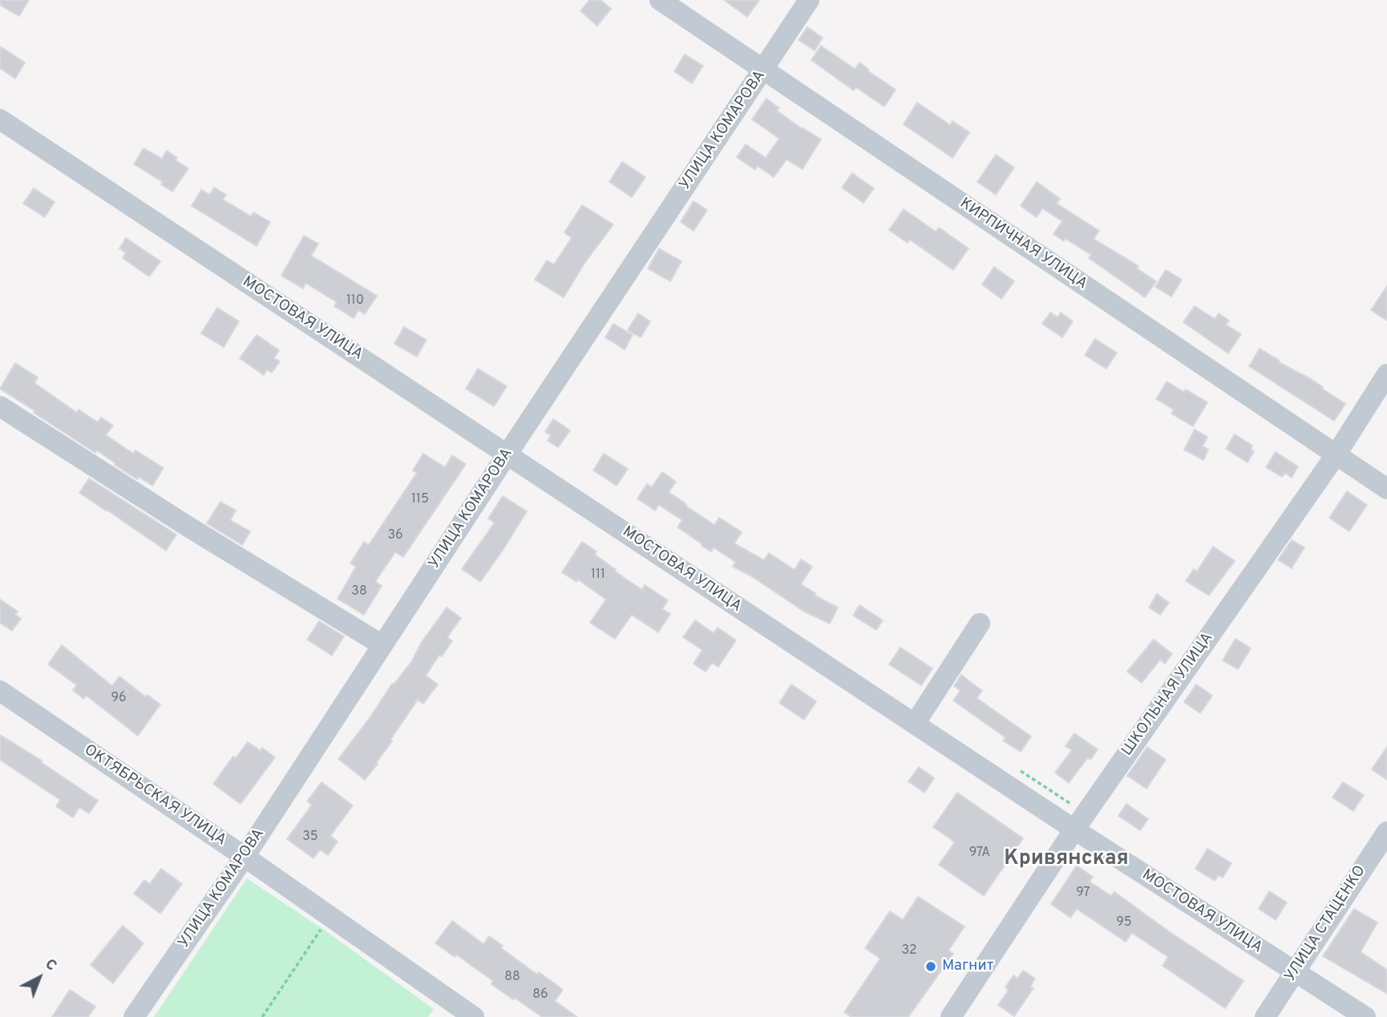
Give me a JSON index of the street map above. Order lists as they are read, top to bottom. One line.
{"streets":{"street":["УЛИЦА КОМАРОВА","КИРПИЧНАЯ УЛИЦА","МОСТОВАЯ УЛИЦА","ШКОЛЬНАЯ УЛИЦА","ОКТЯБРЬСКАЯ УЛИЦА","УЛИЦА СТАЦЕНКО"]},"crossings":[["УЛИЦА КОМАРОВА","КИРПИЧНАЯ УЛИЦА"],["УЛИЦА КОМАРОВА","МОСТОВАЯ УЛИЦА"],["УЛИЦА КОМАРОВА","ОКТЯБРЬСКАЯ УЛИЦА"],["КИРПИЧНАЯ УЛИЦА","ШКОЛЬНАЯ УЛИЦА"],["МОСТОВАЯ УЛИЦА","ШКОЛЬНАЯ УЛИЦА"],["МОСТОВАЯ УЛИЦА","УЛИЦА СТАЦЕНКО"]],"districts":["Кривянская"],"places":["Магнит"],"house_numbers":["110","115","36","111","38","96","35","97А","97","95","32","88","86"],"north":"top right"}
